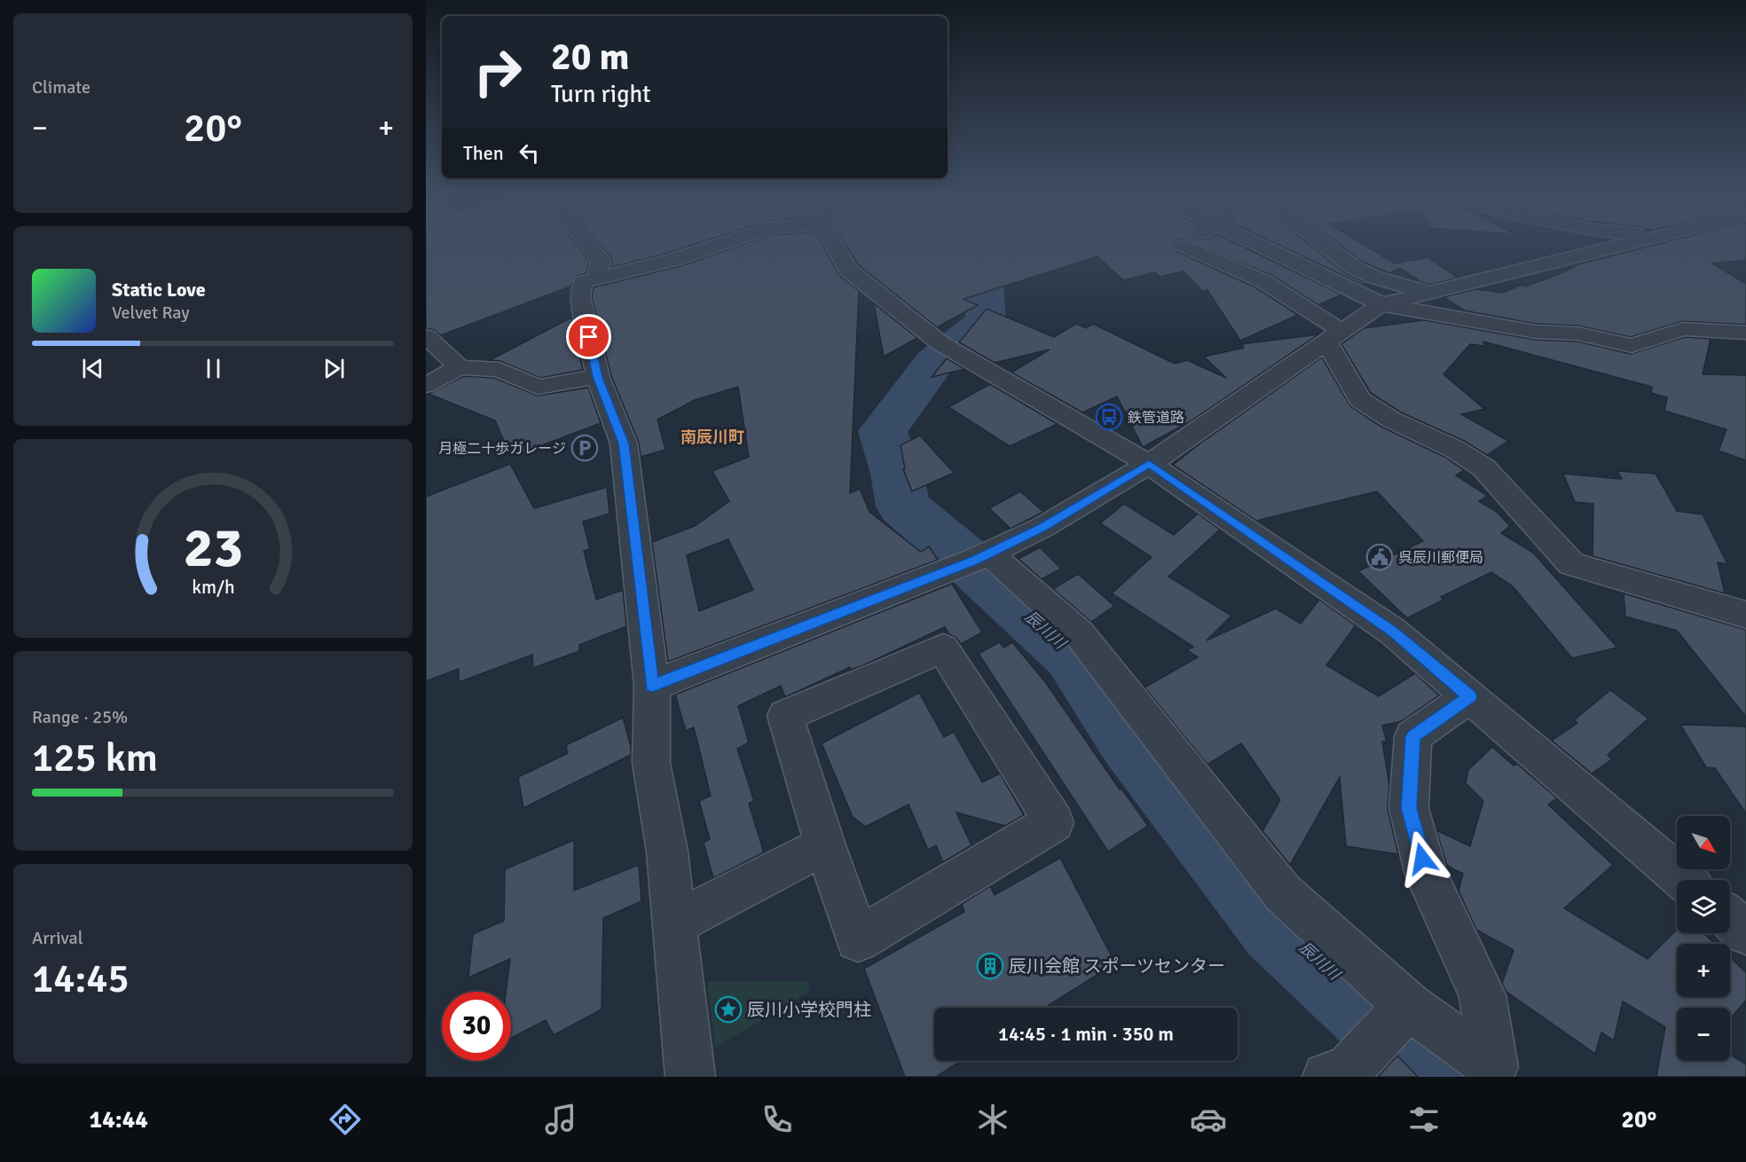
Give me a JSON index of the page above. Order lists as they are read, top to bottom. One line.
{"districts":["南辰川町"],"water":["辰川川"],"places":{"bus stop":["鉄管道路"],"parking":["月極二十歩ガレージ"],"public building":["呉辰川郵便局"],"building":["辰川会館 スポーツセンター"],"place":["辰川小学校門柱"]},"north":"bottom right","page":{"tile":["Climate",["Range · 25%","125 km"],["Arrival","14:45"]],"turn":["20 m","Turn right"],"heat":["−","20°","+"],"then":"Then","song":["Static Love","Velvet Ray"],"map_buttons":["+","−"],"limit":"30","trip":"14:45 · 1 min · 350 m","tabs":["14:44","20°"],"gauge":["23","km/h"]}}
